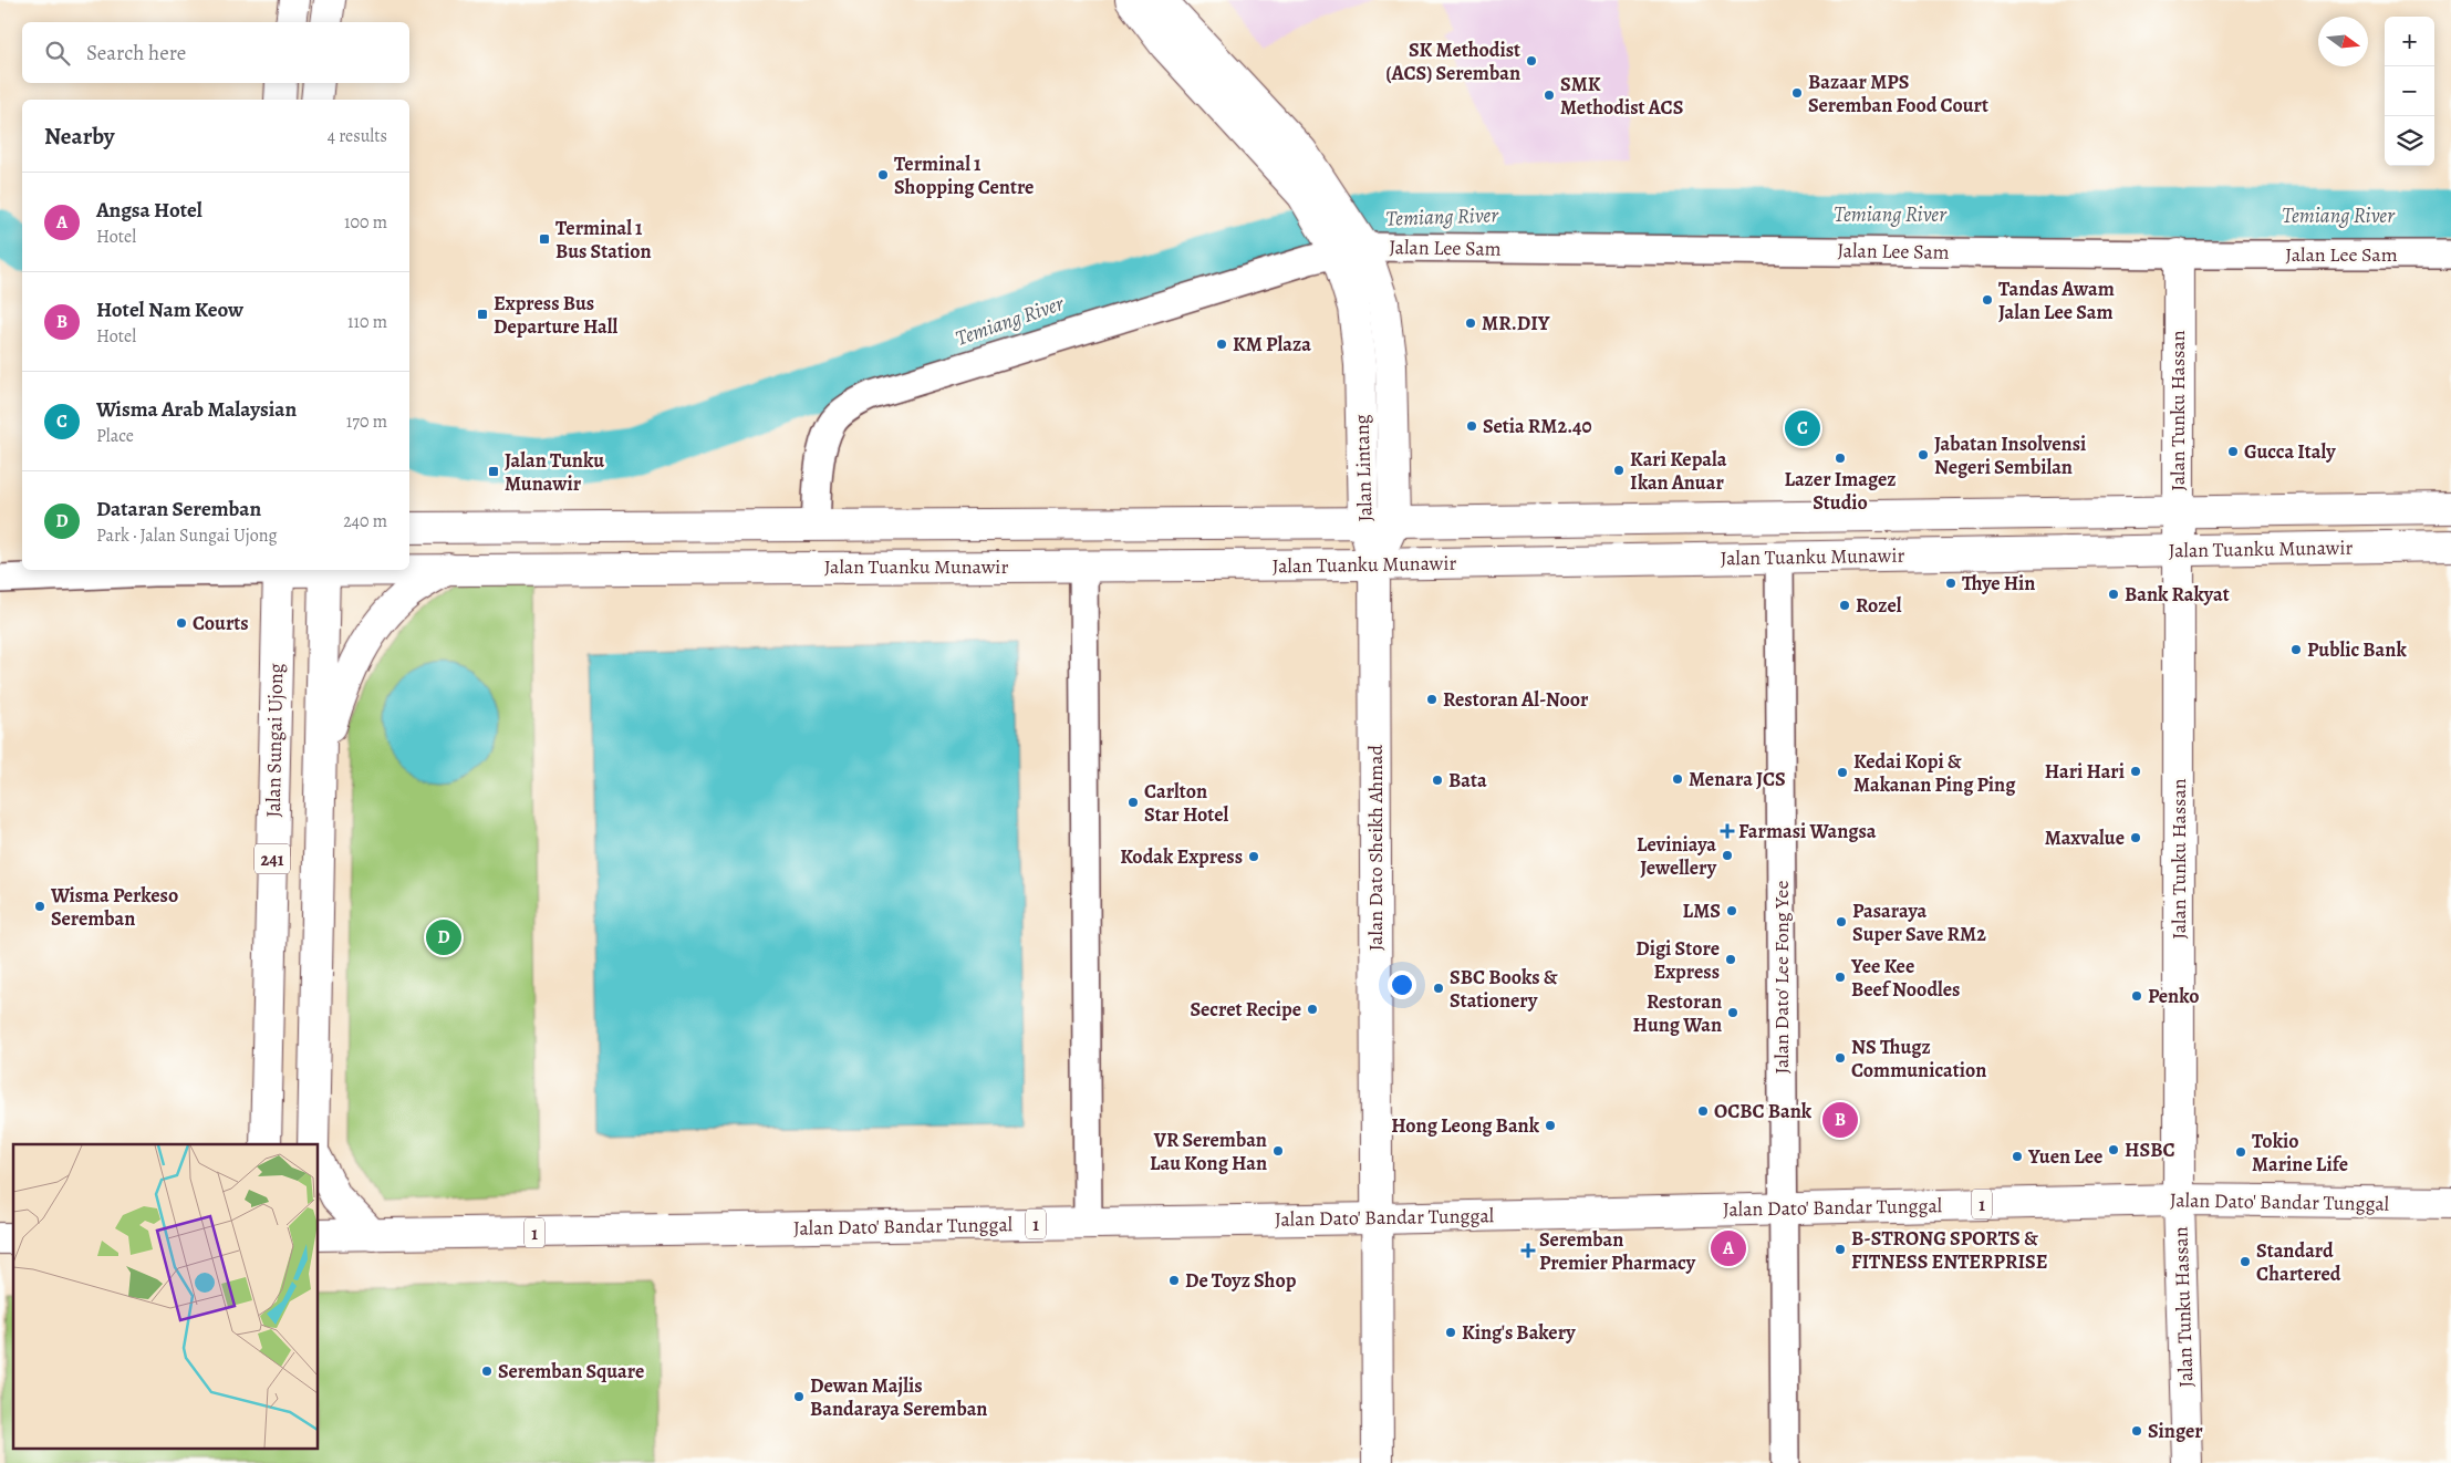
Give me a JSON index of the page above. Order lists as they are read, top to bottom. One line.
{"streets":{"main road":["Jalan Tunku Hassan","Jalan Lintang","Jalan Tuanku Munawir","Jalan Sungai Ujong","Jalan Dato Sheikh Ahmad","241","Jalan Dato' Bandar Tunggal","1"],"street":["Jalan Lee Sam","Jalan Dato' Lee Fong Yee"]},"crossings":[["Jalan Lee Sam","Jalan Tunku Hassan"],["Jalan Lee Sam","Jalan Lintang"],["Jalan Lee Sam","Jalan Tuanku Munawir"],["Jalan Tunku Hassan","Jalan Tuanku Munawir"],["Jalan Tunku Hassan","Jalan Dato' Bandar Tunggal"],["Jalan Lintang","Jalan Tuanku Munawir"],["Jalan Lintang","Jalan Dato Sheikh Ahmad"],["Jalan Tuanku Munawir","Jalan Dato Sheikh Ahmad"],["Jalan Tuanku Munawir","Jalan Dato' Lee Fong Yee"],["Jalan Dato Sheikh Ahmad","Jalan Dato' Bandar Tunggal"],["Jalan Dato' Lee Fong Yee","Jalan Dato' Bandar Tunggal"]],"water":["Temiang River"],"places":{"other":["SK Methodist (ACS) Seremban","Bazaar MPS Seremban Food Court","SMK Methodist ACS","Terminal 1 Shopping Centre","Tandas Awam Jalan Lee Sam","MR.DIY","KM Plaza","Setia RM2.40","Gucca Italy","Jabatan Insolvensi Negeri Sembilan","Lazer Imagez Studio","Kari Kepala Ikan Anuar","Thye Hin","Bank Rakyat","Rozel","Courts","Public Bank","Restoran Al-Noor","Hari Hari","Kedai Kopi & Makanan Ping Ping","Menara JCS","Bata","Carlton Star Hotel","Maxvalue","Leviniaya Jewellery","Kodak Express","Wisma Perkeso Seremban","LMS","Pasaraya Super Save RM2","Digi Store Express","Yee Kee Beef Noodles","SBC Books & Stationery","Penko","Secret Recipe","Restoran Hung Wan","NS Thugz Communication","OCBC Bank","Hong Leong Bank","HSBC","VR Seremban Lau Kong Han","Tokio Marine Life","Yuen Lee","B-STRONG SPORTS & FITNESS ENTERPRISE","Standard Chartered","De Toyz Shop","King's Bakery","Seremban Square","Dewan Majlis Bandaraya Seremban","Singer"],"transit":["Terminal 1 Bus Station","Express Bus Departure Hall","Jalan Tunku Munawir"],"health":["Farmasi Wangsa","Seremban Premier Pharmacy"]},"north":"right","page":{"map_buttons":["+","−"],"search":"Search here","heading":["Nearby","4 results"],"list":[{"mark":"A","name":"Angsa Hotel","note":"Hotel","value":"100 m"},{"mark":"B","name":"Hotel Nam Keow","note":"Hotel","value":"110 m"},{"mark":"C","name":"Wisma Arab Malaysian","note":"Place","value":"170 m"},{"mark":"D","name":"Dataran Seremban","note":"Park · Jalan Sungai Ujong","value":"240 m"}],"pins":["C","D","B","A"]}}
